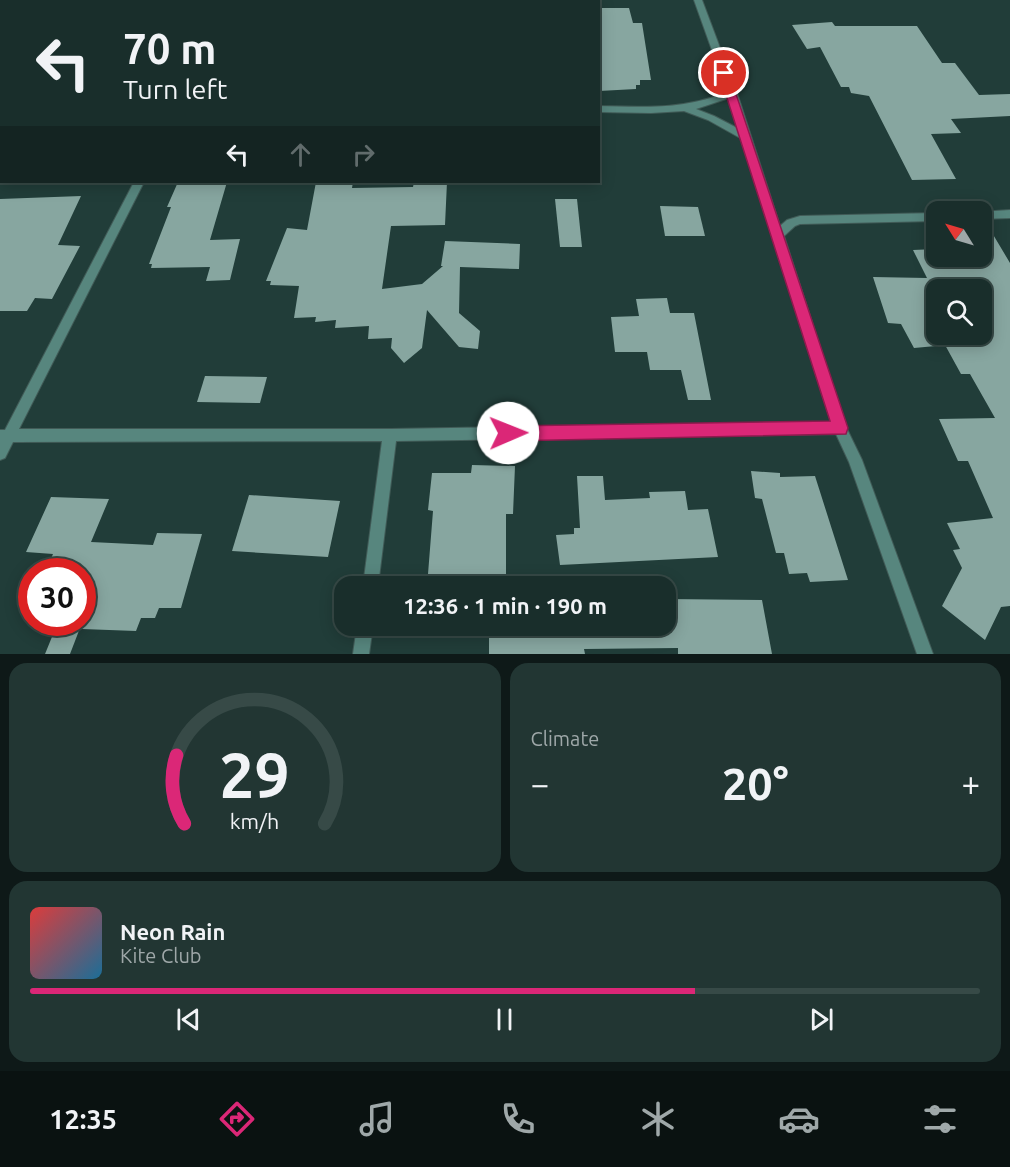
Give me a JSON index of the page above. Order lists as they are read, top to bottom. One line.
{"north":"top left","page":{"turn":["70 m","Turn left"],"limit":"30","trip":"12:36 · 1 min · 190 m","tile":"Climate","heat":["−","20°","+"],"song":["Neon Rain","Kite Club"],"tabs":"12:35","gauge":["29","km/h"]}}
